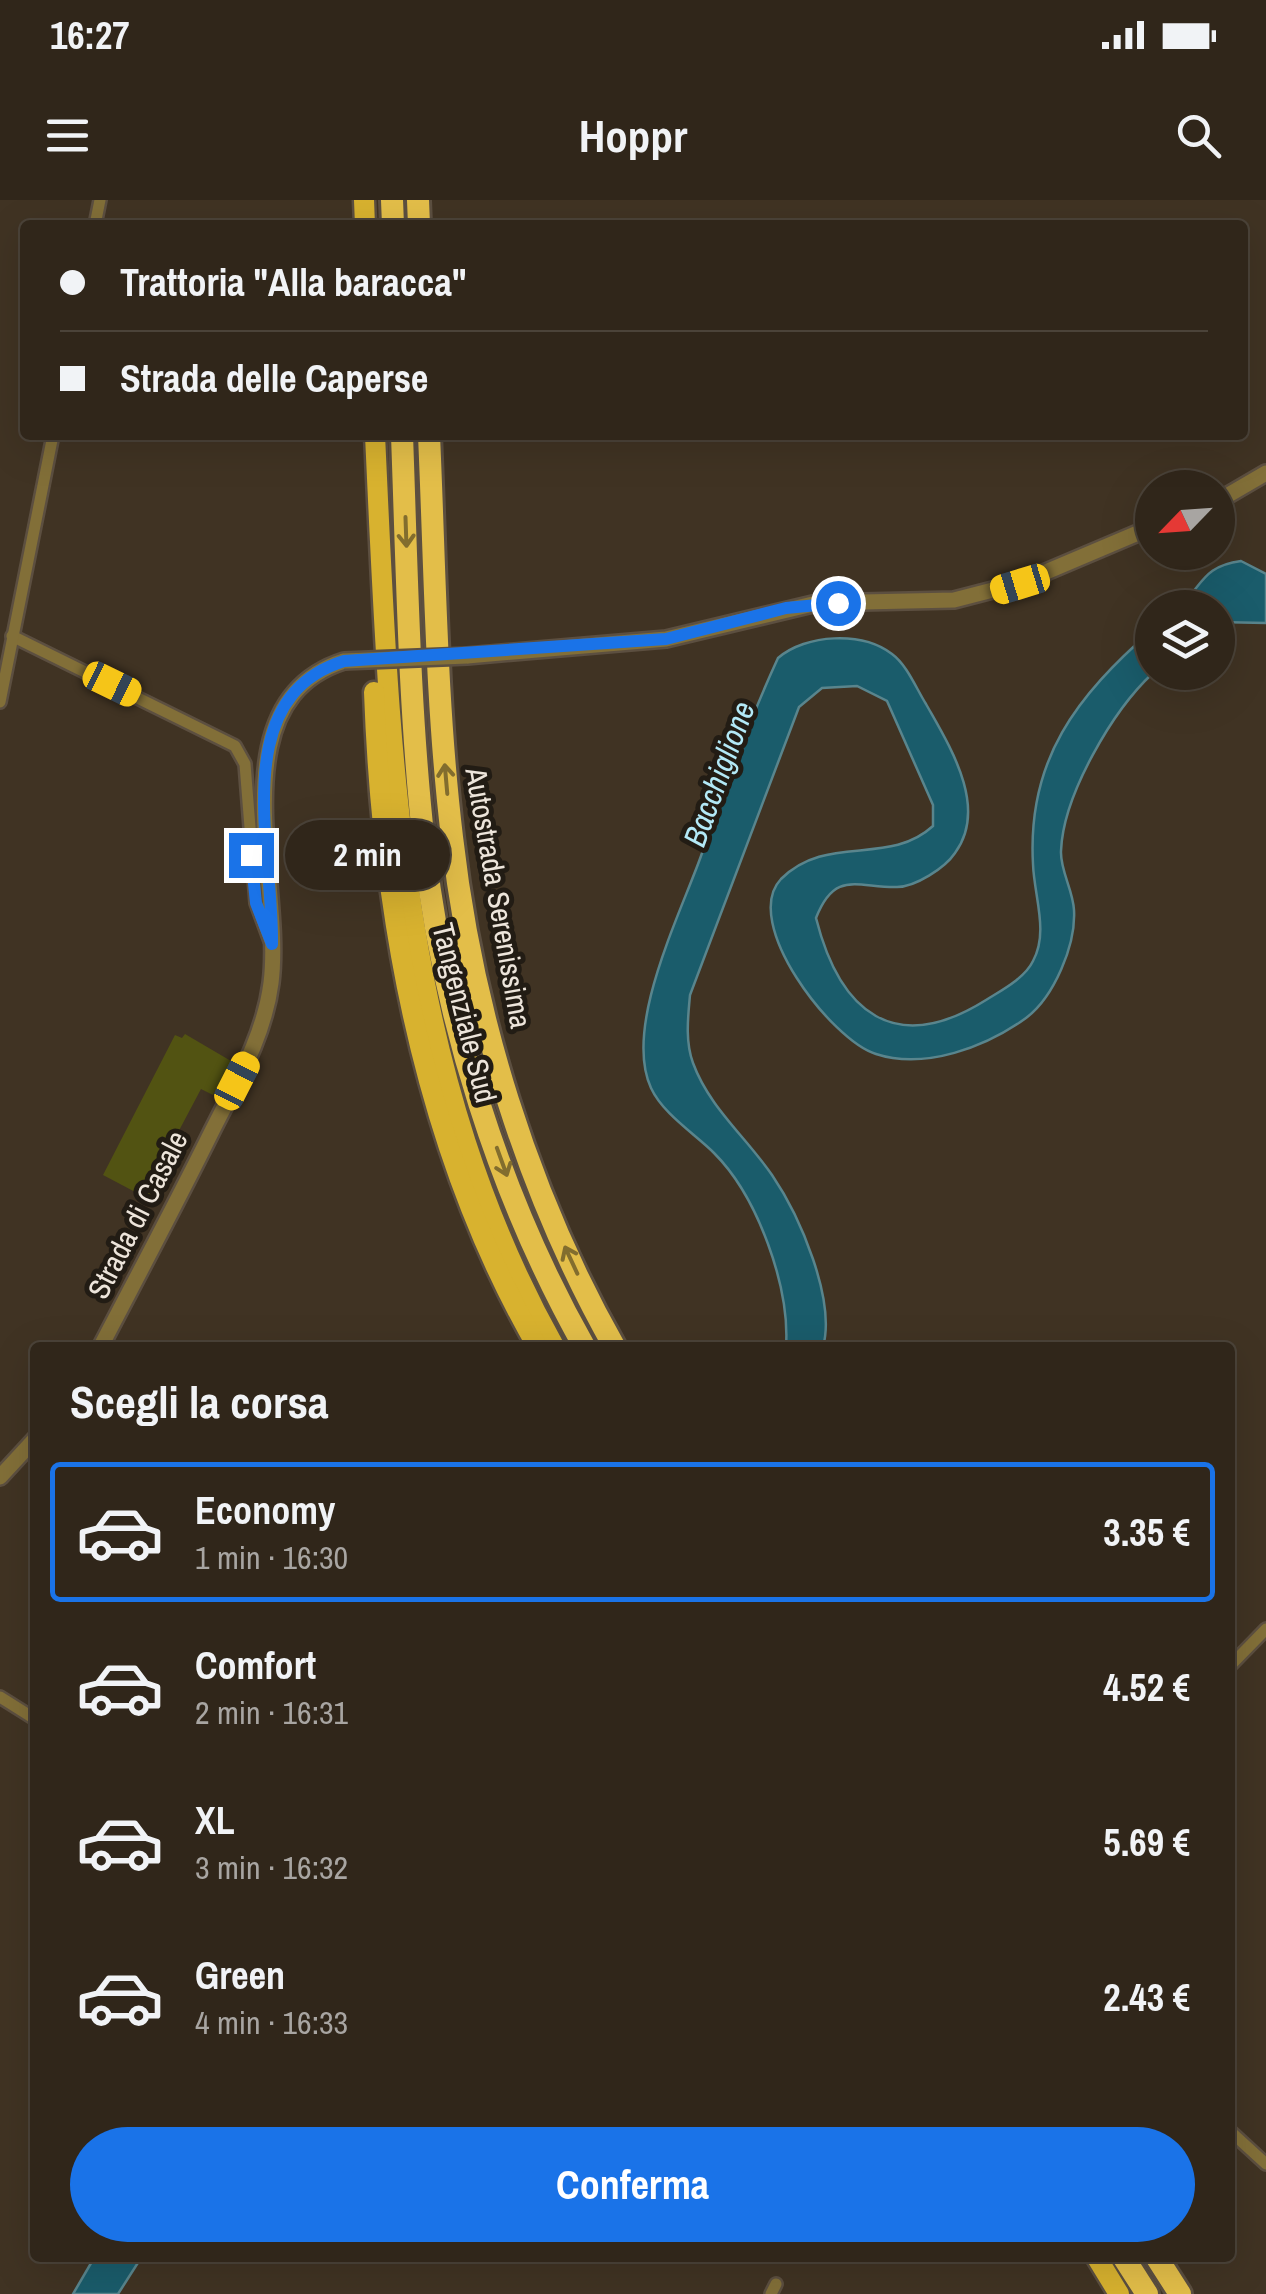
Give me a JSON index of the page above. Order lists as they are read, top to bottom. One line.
{"streets":{"highway":["Autostrada Serenissima","Tangenziale Sud"],"street":["Strada di Casale"]},"water":["Bacchiglione"],"north":"bottom left","page":{"status":"16:27","header":"Hoppr","banner":["Trattoria \"Alla baracca\"","Strada delle Caperse"],"bubble":"2 min","heading":"Scegli la corsa","list":[{"name":"Economy","note":"1 min · 16:30","value":"3.35 €"},{"name":"Comfort","note":"2 min · 16:31","value":"4.52 €"},{"name":"XL","note":"3 min · 16:32","value":"5.69 €"},{"name":"Green","note":"4 min · 16:33","value":"2.43 €"}],"buttons":"Conferma"}}
